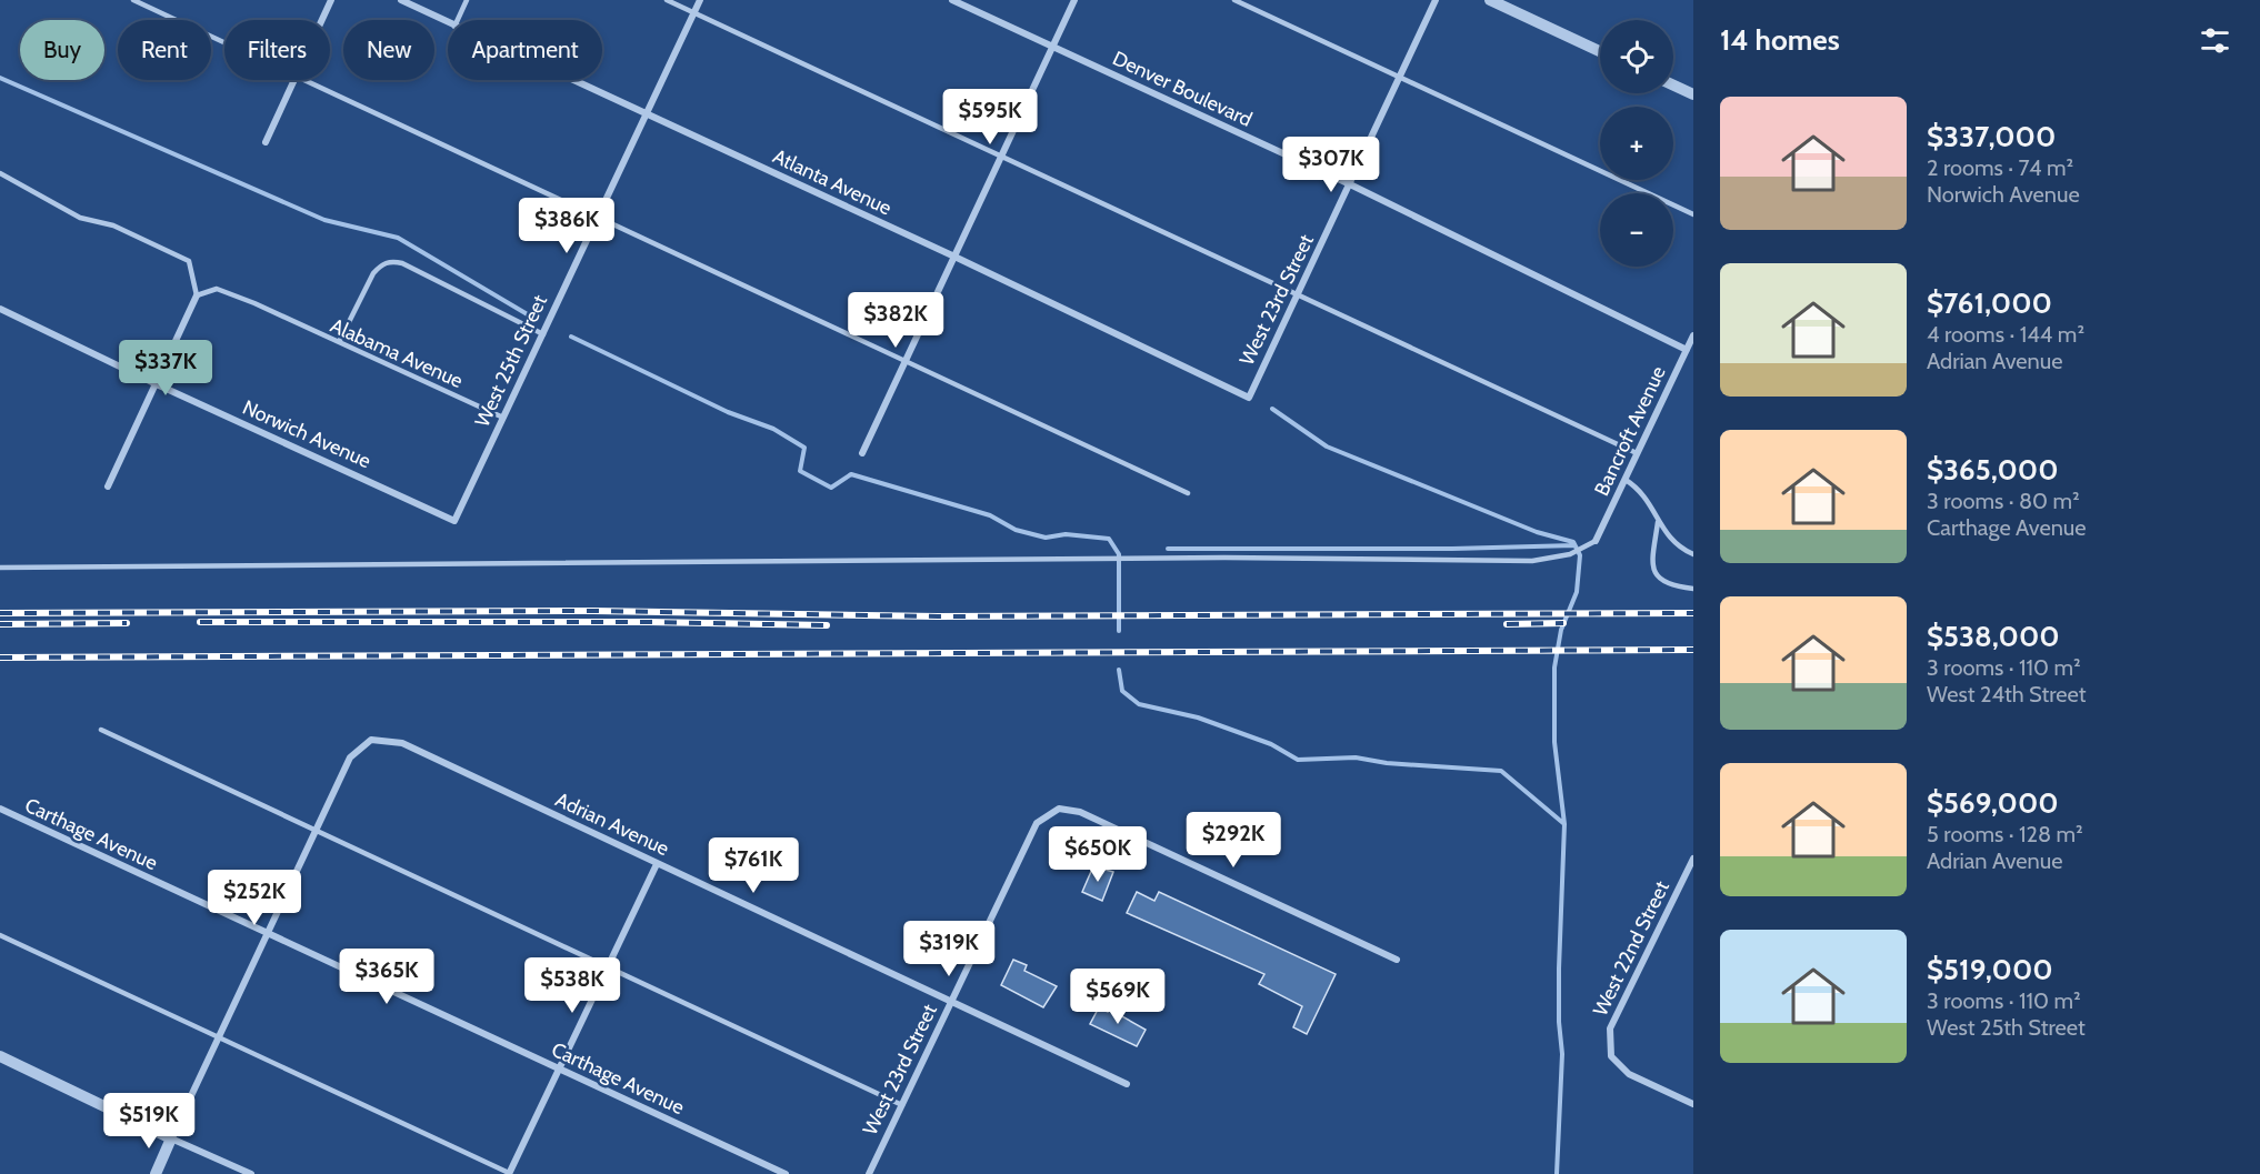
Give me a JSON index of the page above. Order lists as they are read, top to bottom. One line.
{"streets":{"street":["Denver Boulevard","Atlanta Avenue","West 23rd Street","West 25th Street","Bancroft Avenue","Norwich Avenue","Adrian Avenue","Carthage Avenue","West 22nd Street"],"lane":["Alabama Avenue"]},"crossings":[["Denver Boulevard","West 23rd Street"],["Denver Boulevard","Bancroft Avenue"],["Atlanta Avenue","West 23rd Street"],["Atlanta Avenue","West 25th Street"],["West 23rd Street","Adrian Avenue"],["Alabama Avenue","West 25th Street"],["West 25th Street","Norwich Avenue"]],"page":{"heading":"14 homes","map_buttons":["+","−"],"chip":["Buy","Rent","Filters","New","Apartment"],"list":[{"name":"$337,000","note":"2 rooms · 74 m² · Norwich Avenue"},{"name":"$761,000","note":"4 rooms · 144 m² · Adrian Avenue"},{"name":"$365,000","note":"3 rooms · 80 m² · Carthage Avenue"},{"name":"$538,000","note":"3 rooms · 110 m² · West 24th Street"},{"name":"$569,000","note":"5 rooms · 128 m² · Adrian Avenue"},{"name":"$519,000","note":"3 rooms · 110 m² · West 25th Street"}],"price":["$595K","$307K","$386K","$382K","$337K","$292K","$650K","$761K","$252K","$319K","$365K","$538K","$569K","$519K"]}}
